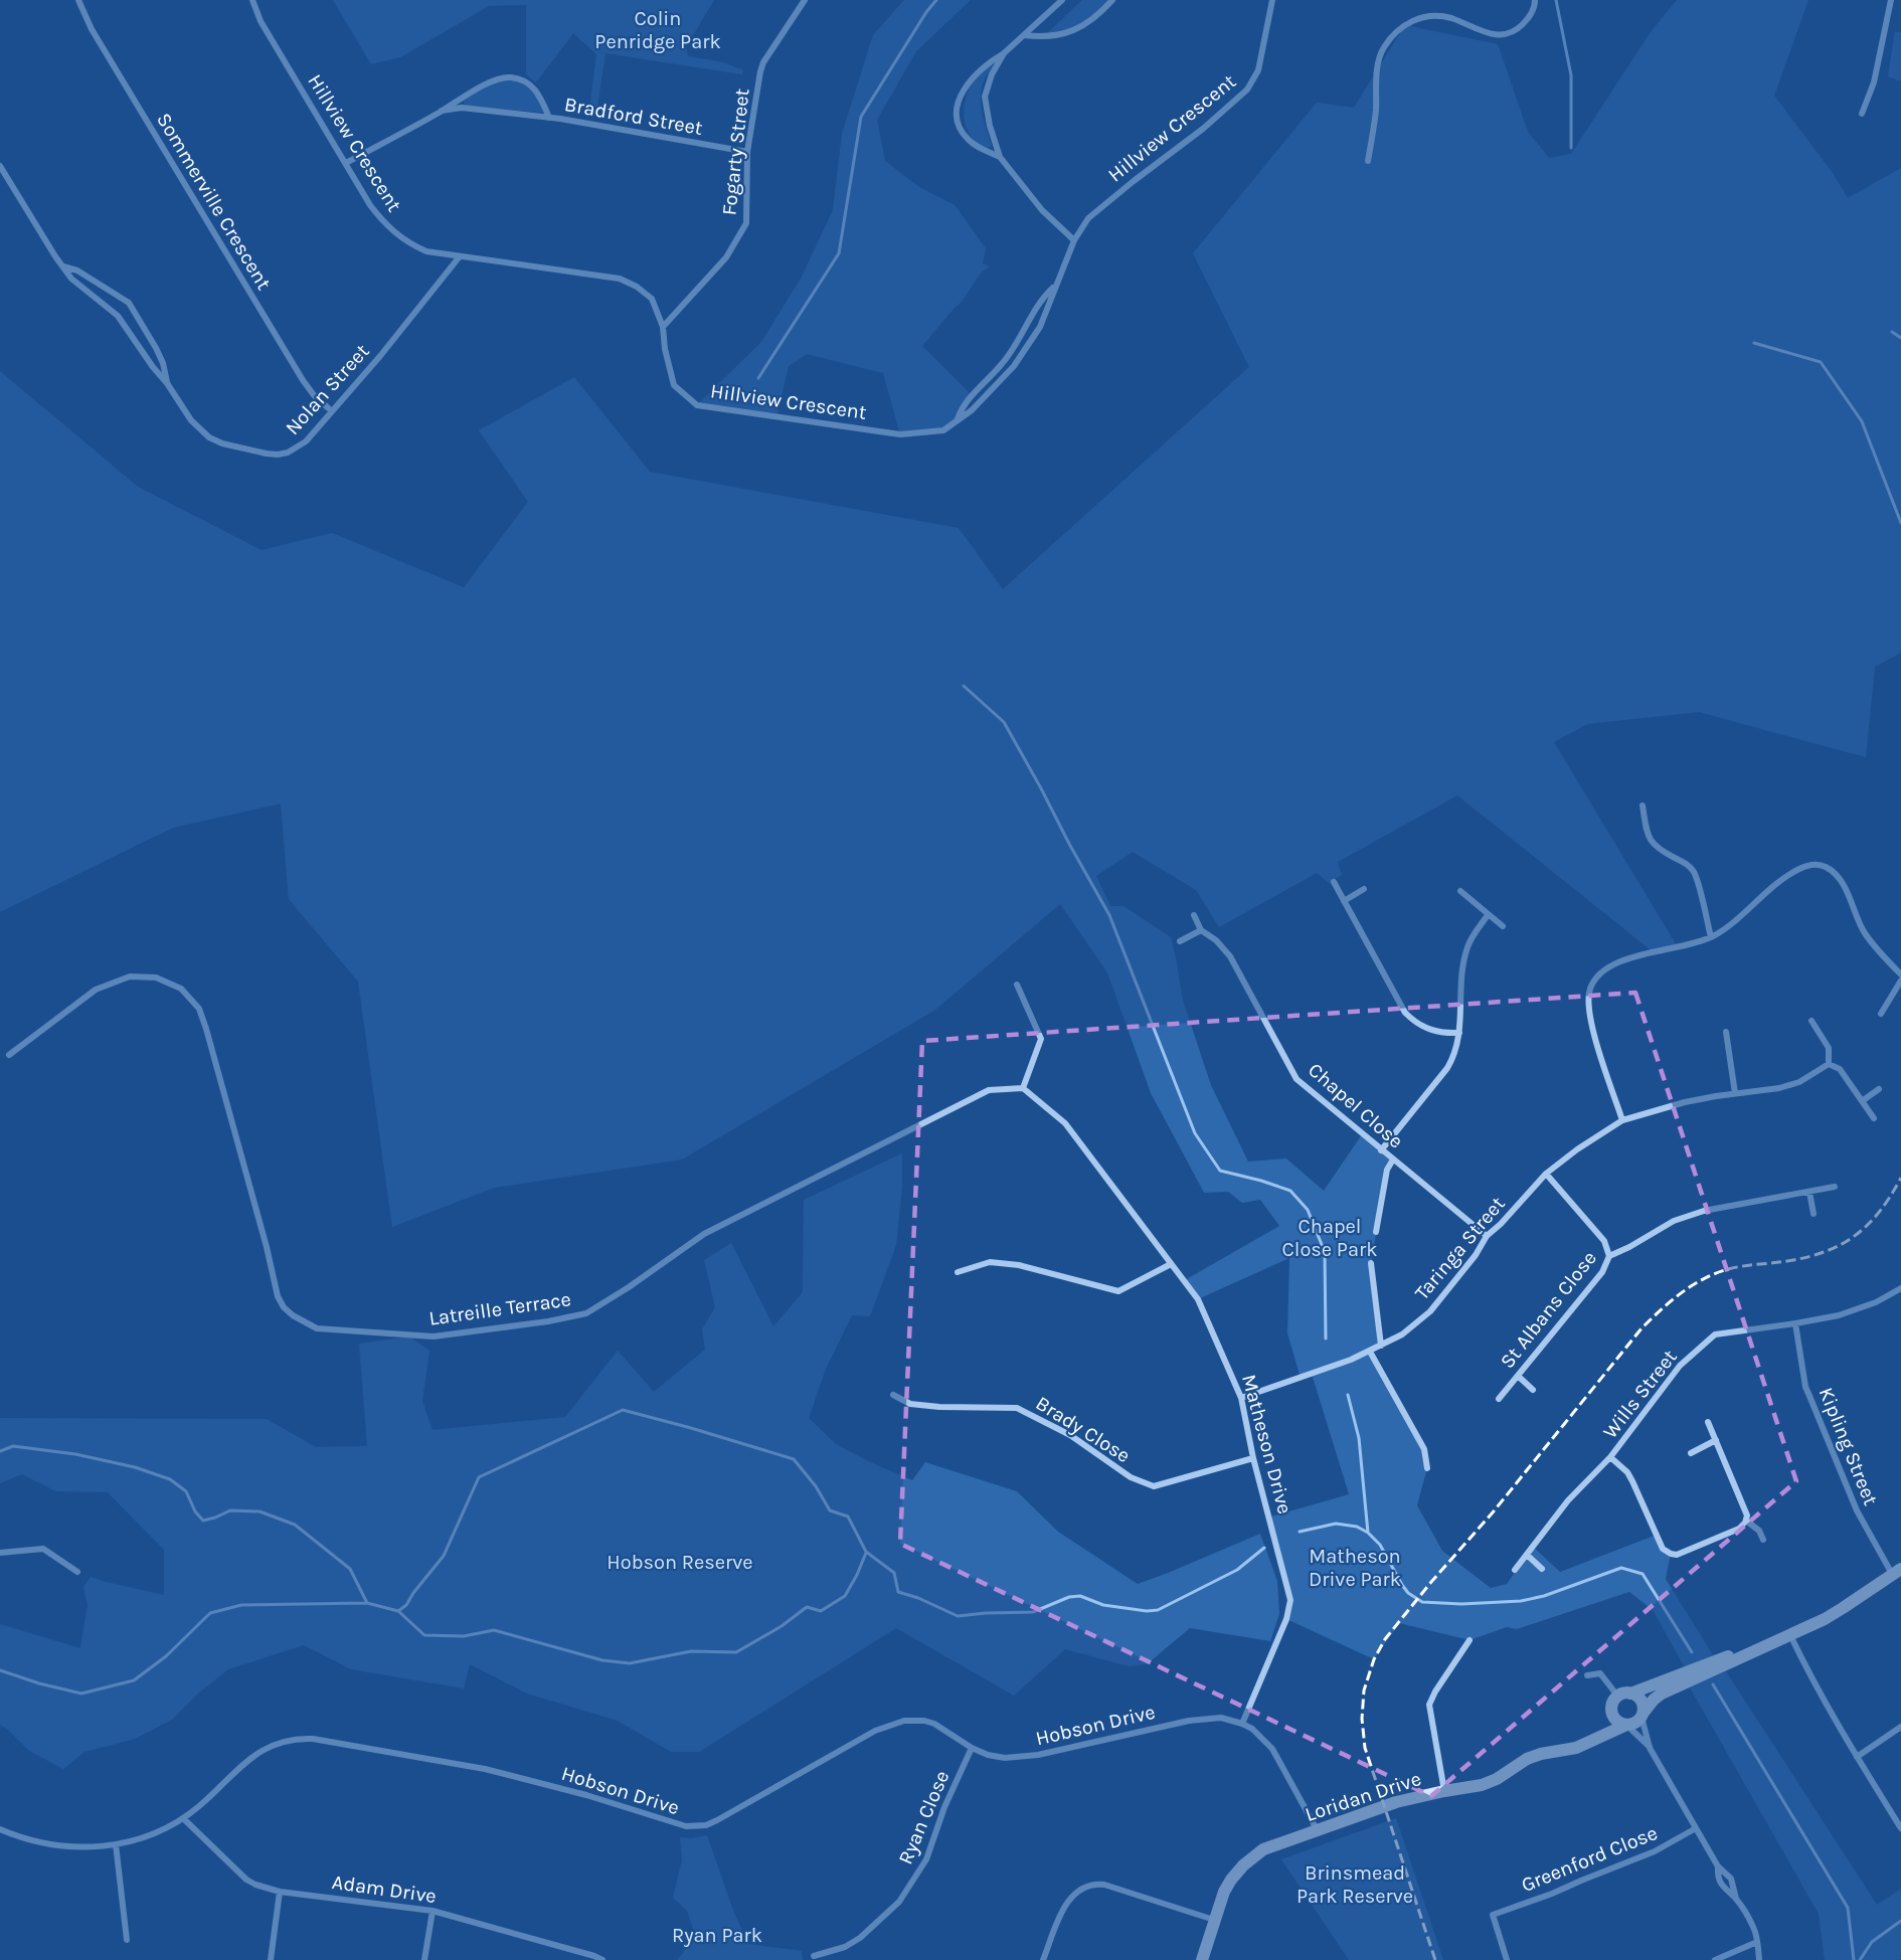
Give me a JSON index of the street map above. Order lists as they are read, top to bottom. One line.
{"streets":{"street":["Bradford Street","Hillview Crescent","Fogarty Street","Sommerville Crescent","Nolan Street","Chapel Close","Taringa Street","Latreille Terrace","St Albans Close","Wills Street","Brady Close","Matheson Drive","Kipling Street","Hobson Drive","Loridan Drive","Ryan Close","Greenford Close","Adam Drive"]},"crossings":[["Bradford Street","Hillview Crescent"],["Bradford Street","Fogarty Street"],["Hillview Crescent","Fogarty Street"],["Hillview Crescent","Nolan Street"],["Sommerville Crescent","Nolan Street"],["Chapel Close","Taringa Street"],["Taringa Street","Matheson Drive"],["Latreille Terrace","Matheson Drive"],["Wills Street","Kipling Street"],["Brady Close","Matheson Drive"],["Matheson Drive","Hobson Drive"],["Hobson Drive","Loridan Drive"],["Hobson Drive","Ryan Close"],["Hobson Drive","Adam Drive"]],"parks":["Colin Penridge Park","Chapel Close Park","Matheson Drive Park","Hobson Reserve","Brinsmead Park Reserve","Ryan Park"]}
